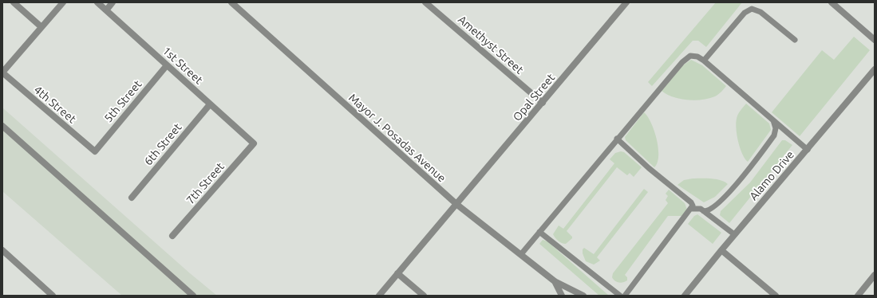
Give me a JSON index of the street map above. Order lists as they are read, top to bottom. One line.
{"streets":{"street":["Amethyst Street","1st Street","Opal Street","5th Street","4th Street","Mayor J. Posadas Avenue","6th Street","Alamo Drive","7th Street"]},"crossings":[["Amethyst Street","Opal Street"],["1st Street","5th Street"],["1st Street","6th Street"],["1st Street","7th Street"],["Opal Street","Mayor J. Posadas Avenue"],["5th Street","4th Street"]]}
